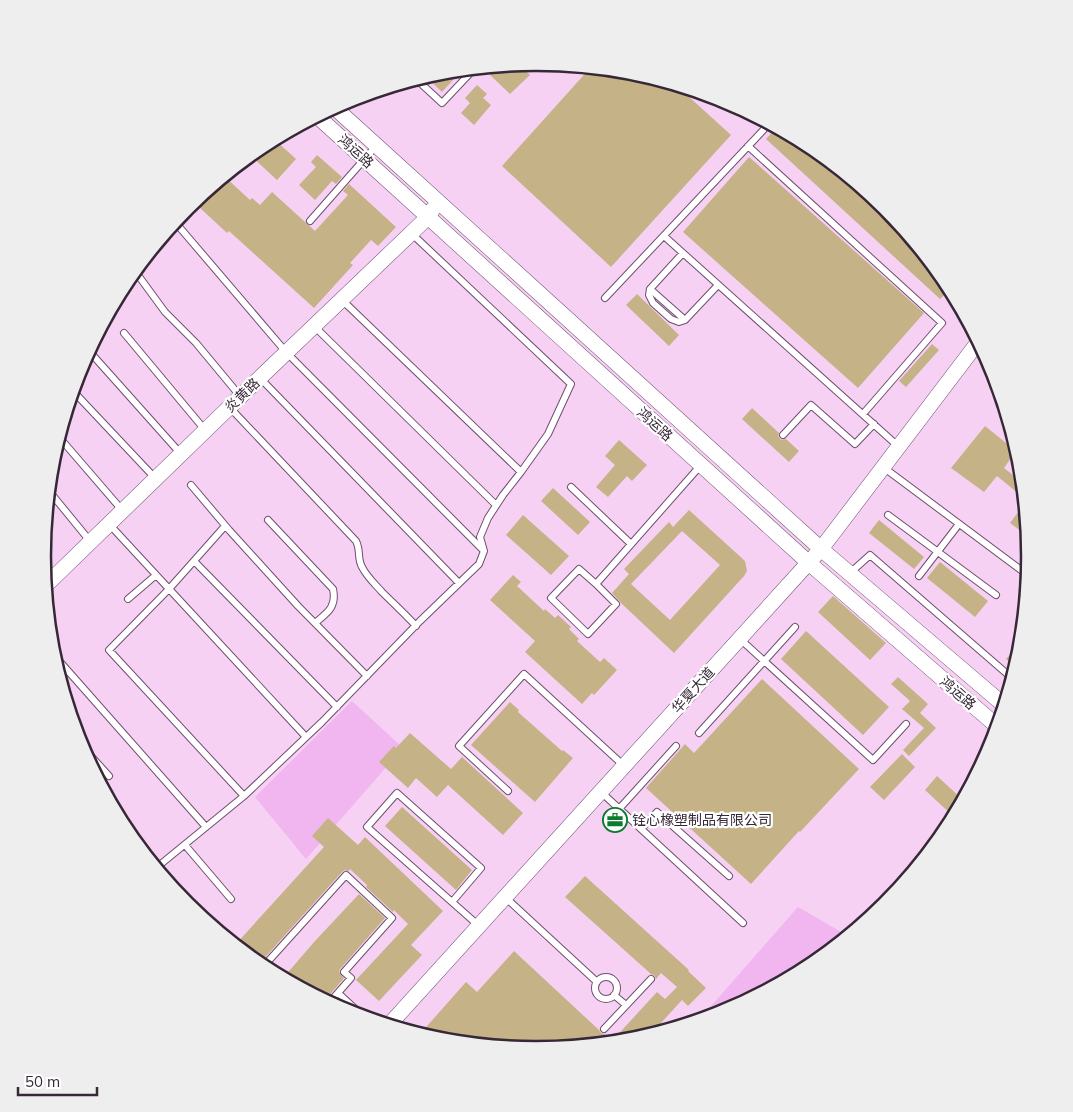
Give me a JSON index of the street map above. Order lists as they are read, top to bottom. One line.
{"streets":{"street":["鸿运路","炎黄路","华夏大道"]},"crossings":[["鸿运路","炎黄路"],["鸿运路","华夏大道"]],"places":{"office":["铨心橡塑制品有限公司"]},"scale_bar":"50 m"}
